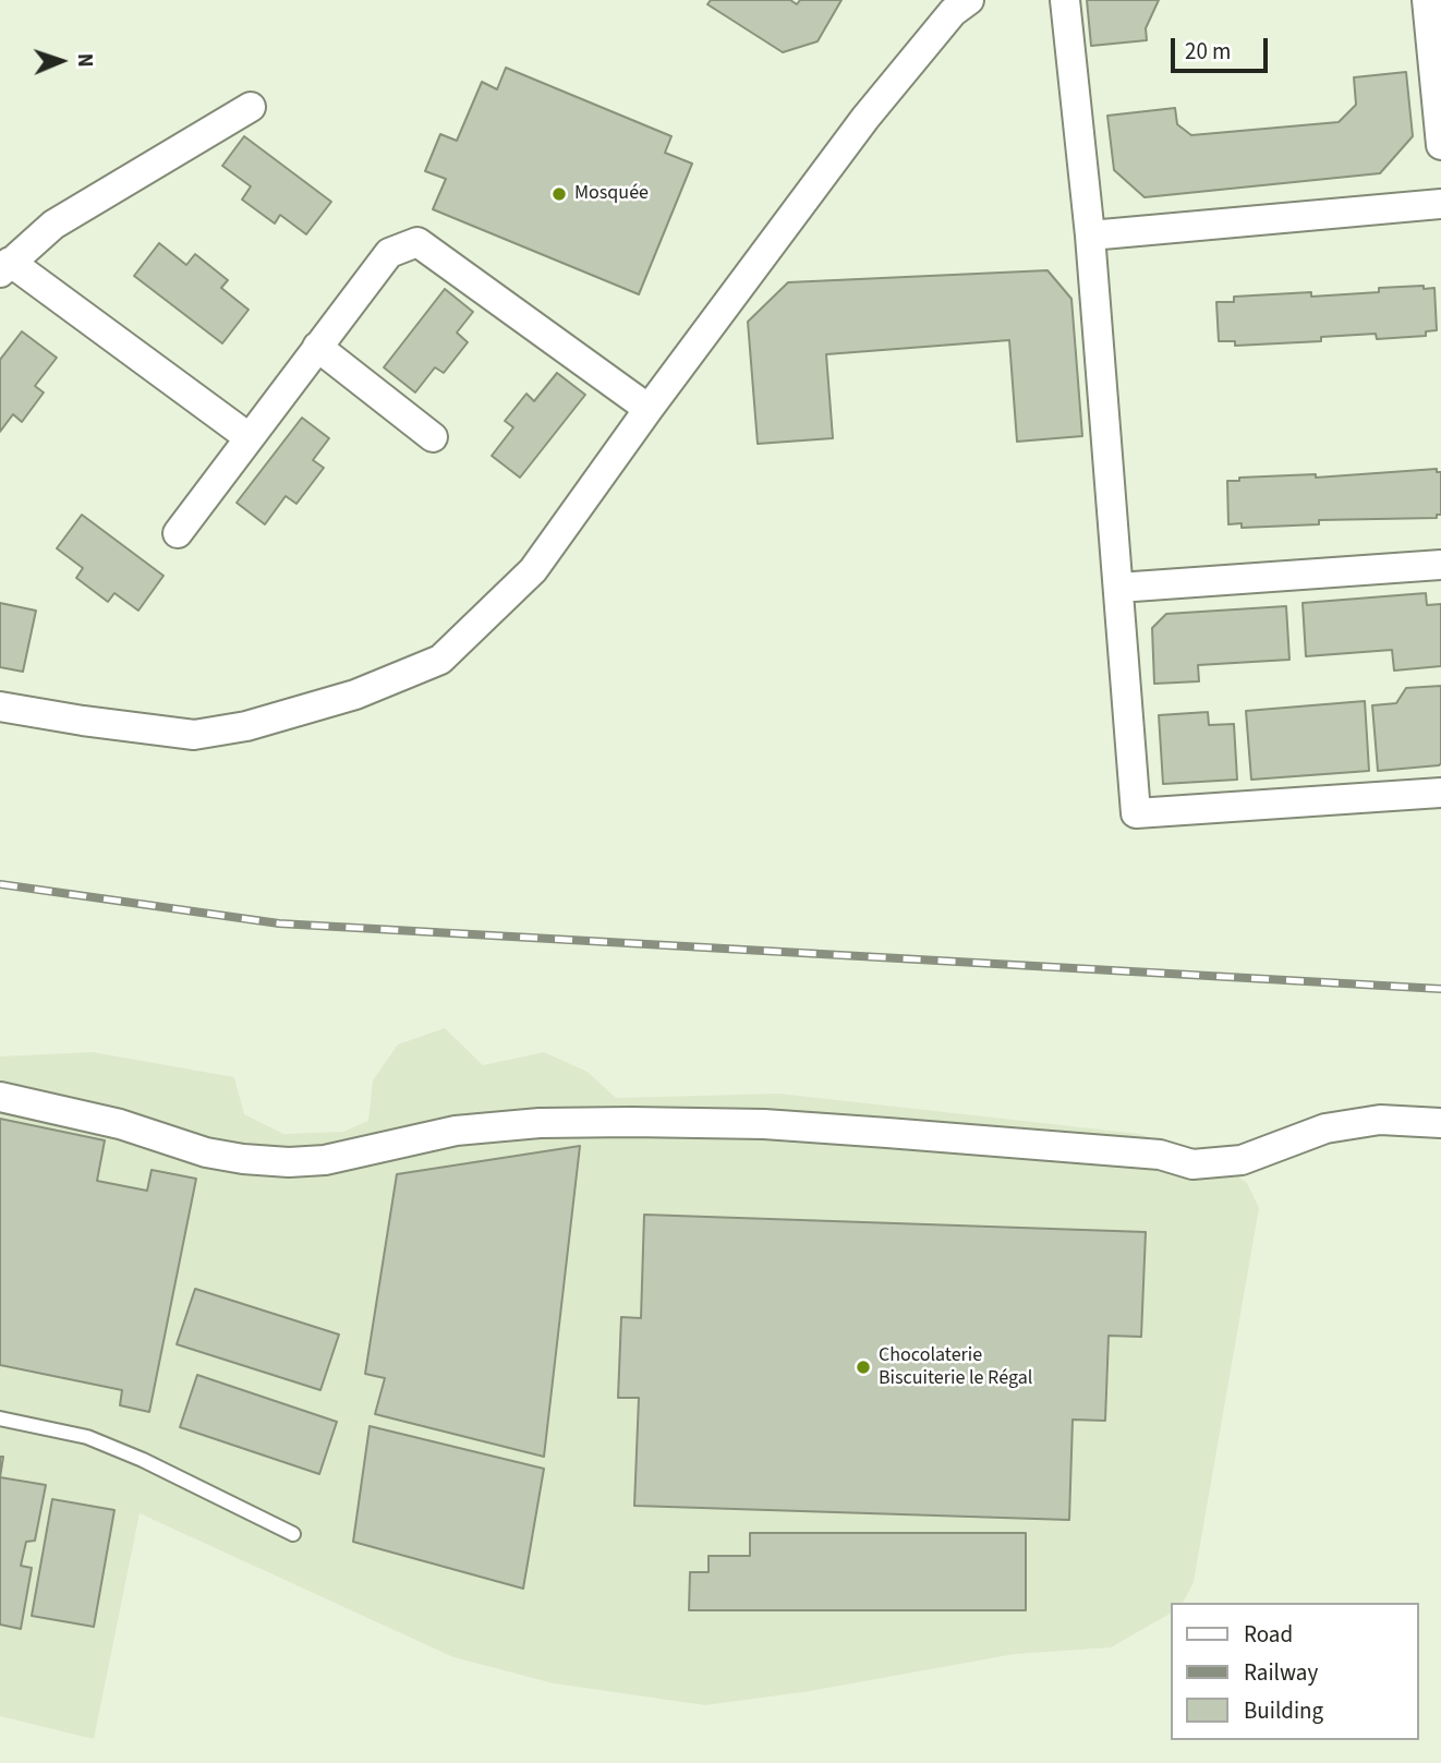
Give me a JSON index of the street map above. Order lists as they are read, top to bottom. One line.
{"places":["Mosquée","Chocolaterie Biscuiterie le Régal"],"legend":["Road","Railway","Building"],"scale_bar":"20 m","north":"right"}
